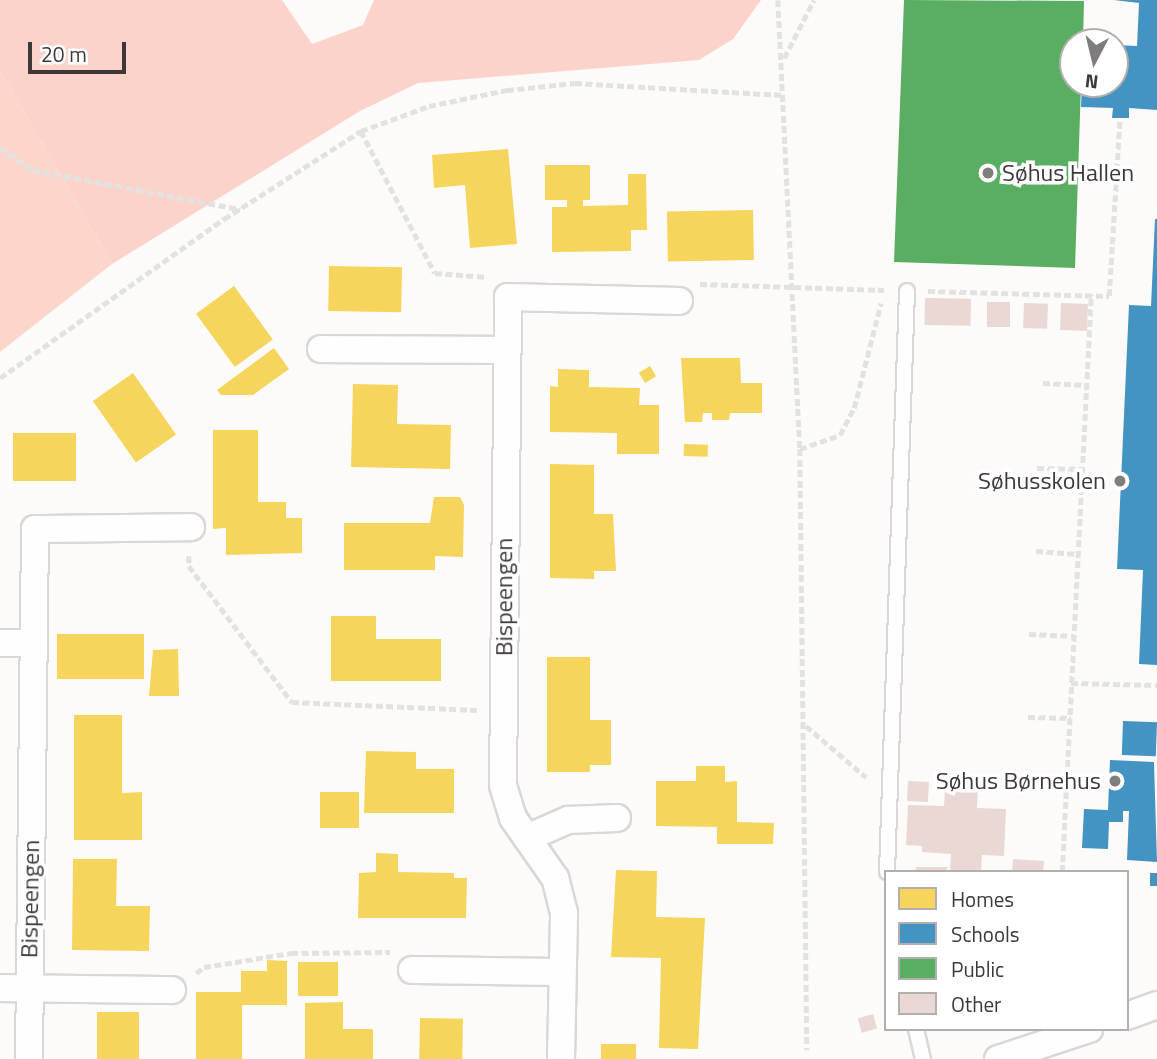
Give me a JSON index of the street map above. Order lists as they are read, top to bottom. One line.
{"streets":{"street":["Bispeengen"]},"places":["Søhus Hallen","Søhusskolen","Søhus Børnehus"],"legend":["Homes","Schools","Public","Other"],"scale_bar":"20 m","north":"bottom"}
